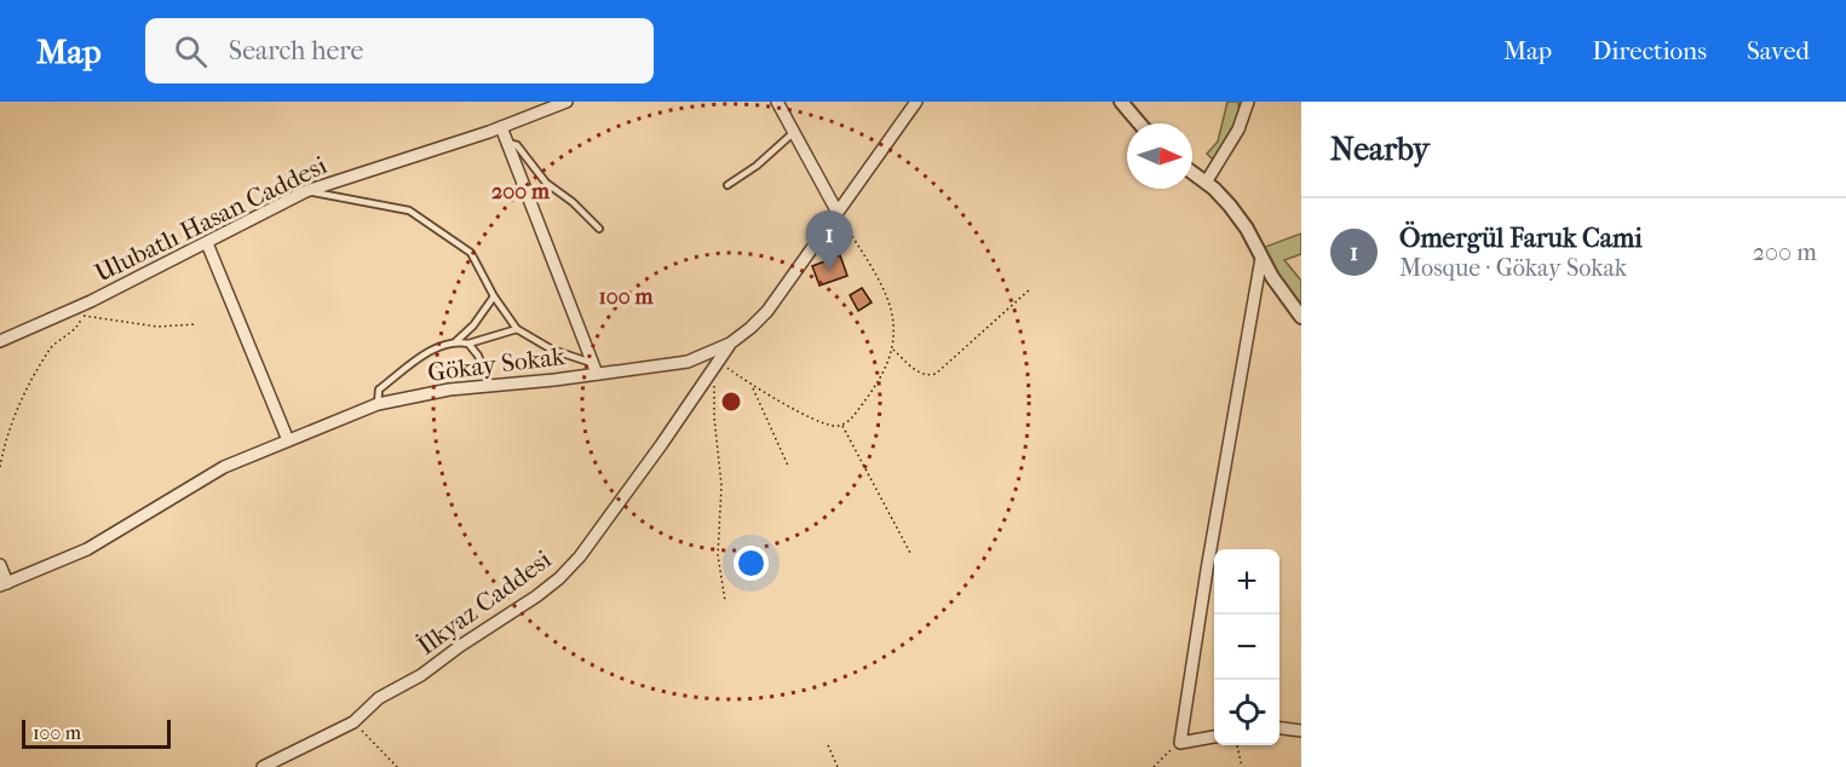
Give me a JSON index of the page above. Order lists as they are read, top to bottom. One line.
{"streets":{"street":["Ulubatlı Hasan Caddesi","Gökay Sokak","İlkyaz Caddesi"]},"crossings":[["Gökay Sokak","İlkyaz Caddesi"]],"scale_bar":"100 m","north":"right","page":{"header":"Map","search":"Search here","nav":["Map","Directions","Saved"],"heading":"Nearby","list":[{"mark":"1","name":"Ömergül Faruk Cami","note":"Mosque · Gökay Sokak","value":"200 m"}],"pins":"1","map_buttons":["+","−"],"scale":"100 m"},"rings":["200 m","100 m"]}
